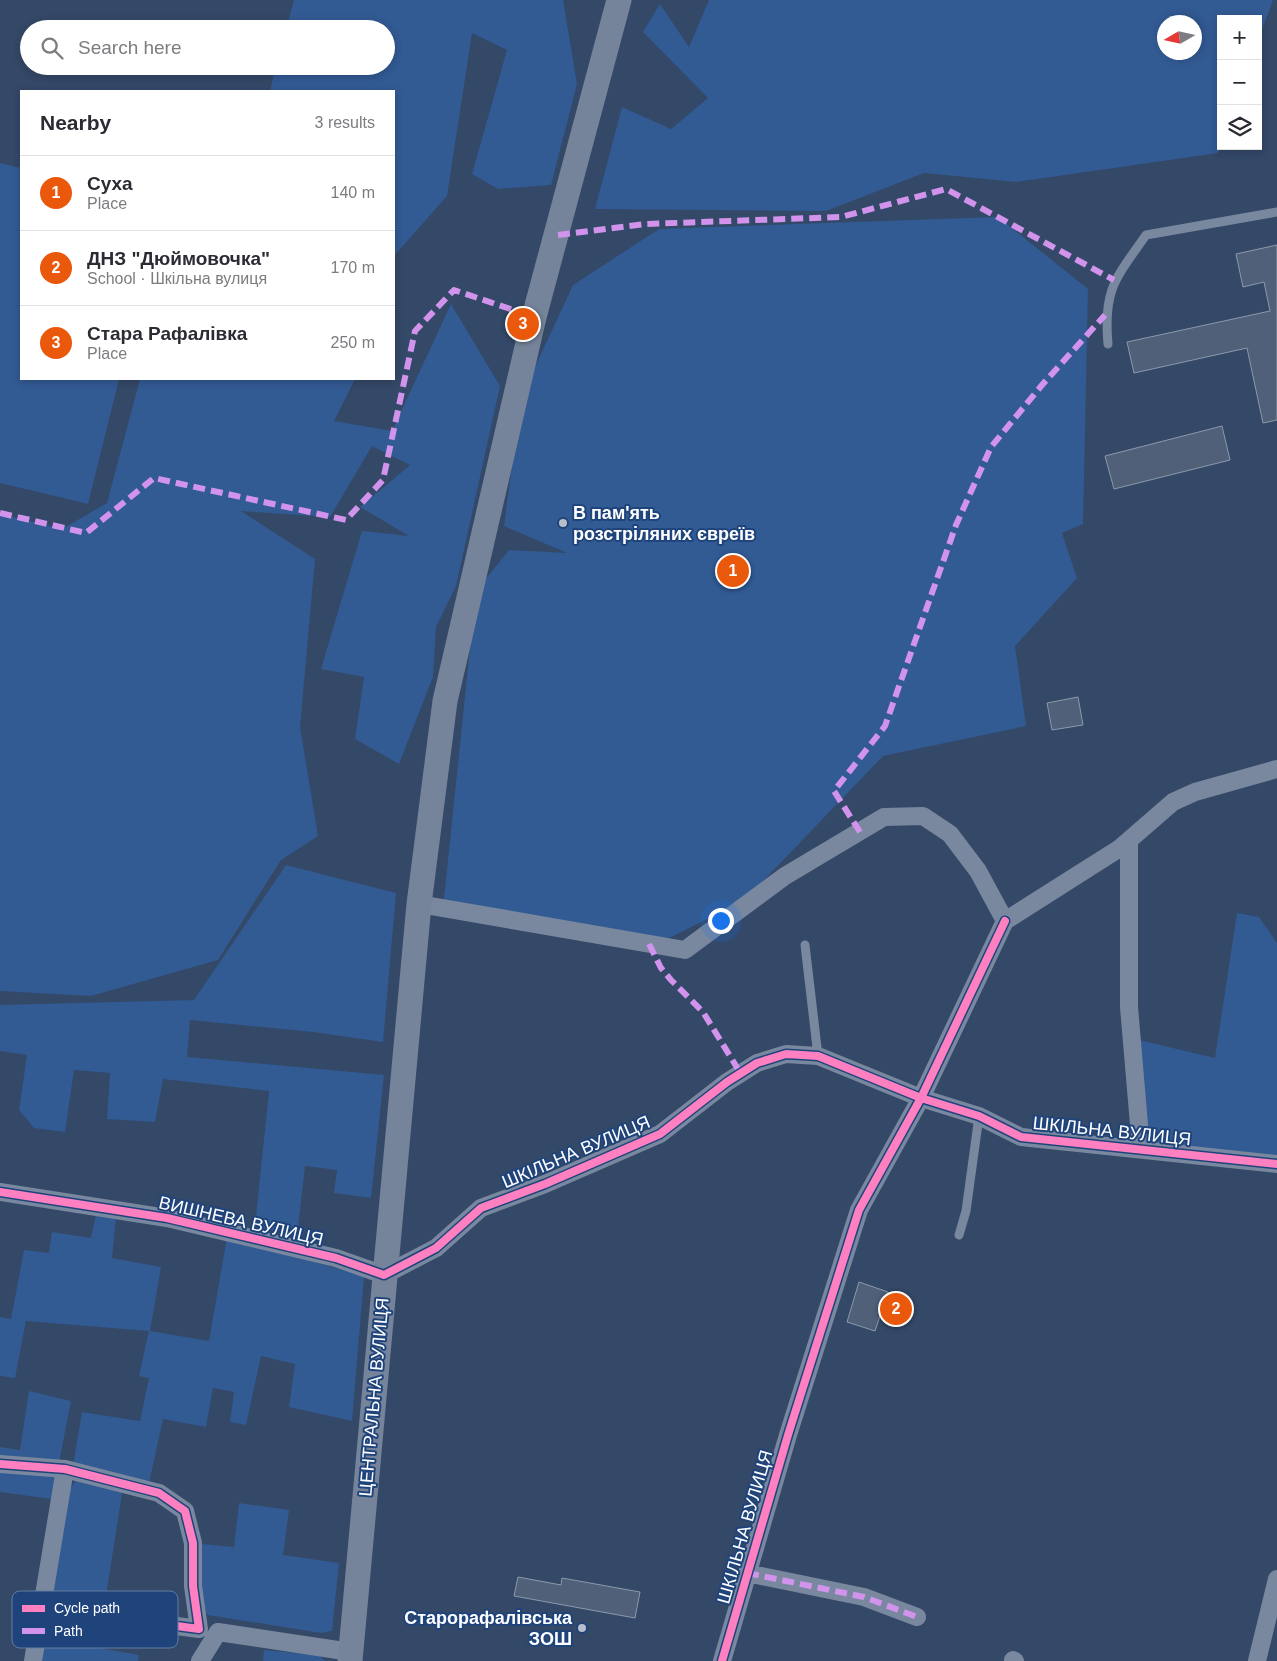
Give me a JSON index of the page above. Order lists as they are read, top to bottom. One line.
{"streets":{"main road":["ЦЕНТРАЛЬНА ВУЛИЦЯ"],"street":["ШКІЛЬНА ВУЛИЦЯ","ВИШНЕВА ВУЛИЦЯ"]},"crossings":[["ШКІЛЬНА ВУЛИЦЯ","ВИШНЕВА ВУЛИЦЯ"],["ШКІЛЬНА ВУЛИЦЯ","ЦЕНТРАЛЬНА ВУЛИЦЯ"],["ВИШНЕВА ВУЛИЦЯ","ЦЕНТРАЛЬНА ВУЛИЦЯ"]],"places":["В пам'ять розстріляних євреїв","Старорафалівська ЗОШ"],"legend":["Cycle path","Path"],"north":"left","page":{"map_buttons":["+","−"],"search":"Search here","heading":["Nearby","3 results"],"list":[{"mark":"1","name":"Суха","note":"Place","value":"140 m"},{"mark":"2","name":"ДНЗ \"Дюймовочка\"","note":"School · Шкільна вулиця","value":"170 m"},{"mark":"3","name":"Стара Рафалівка","note":"Place","value":"250 m"}],"pins":["3","1","2"]}}
